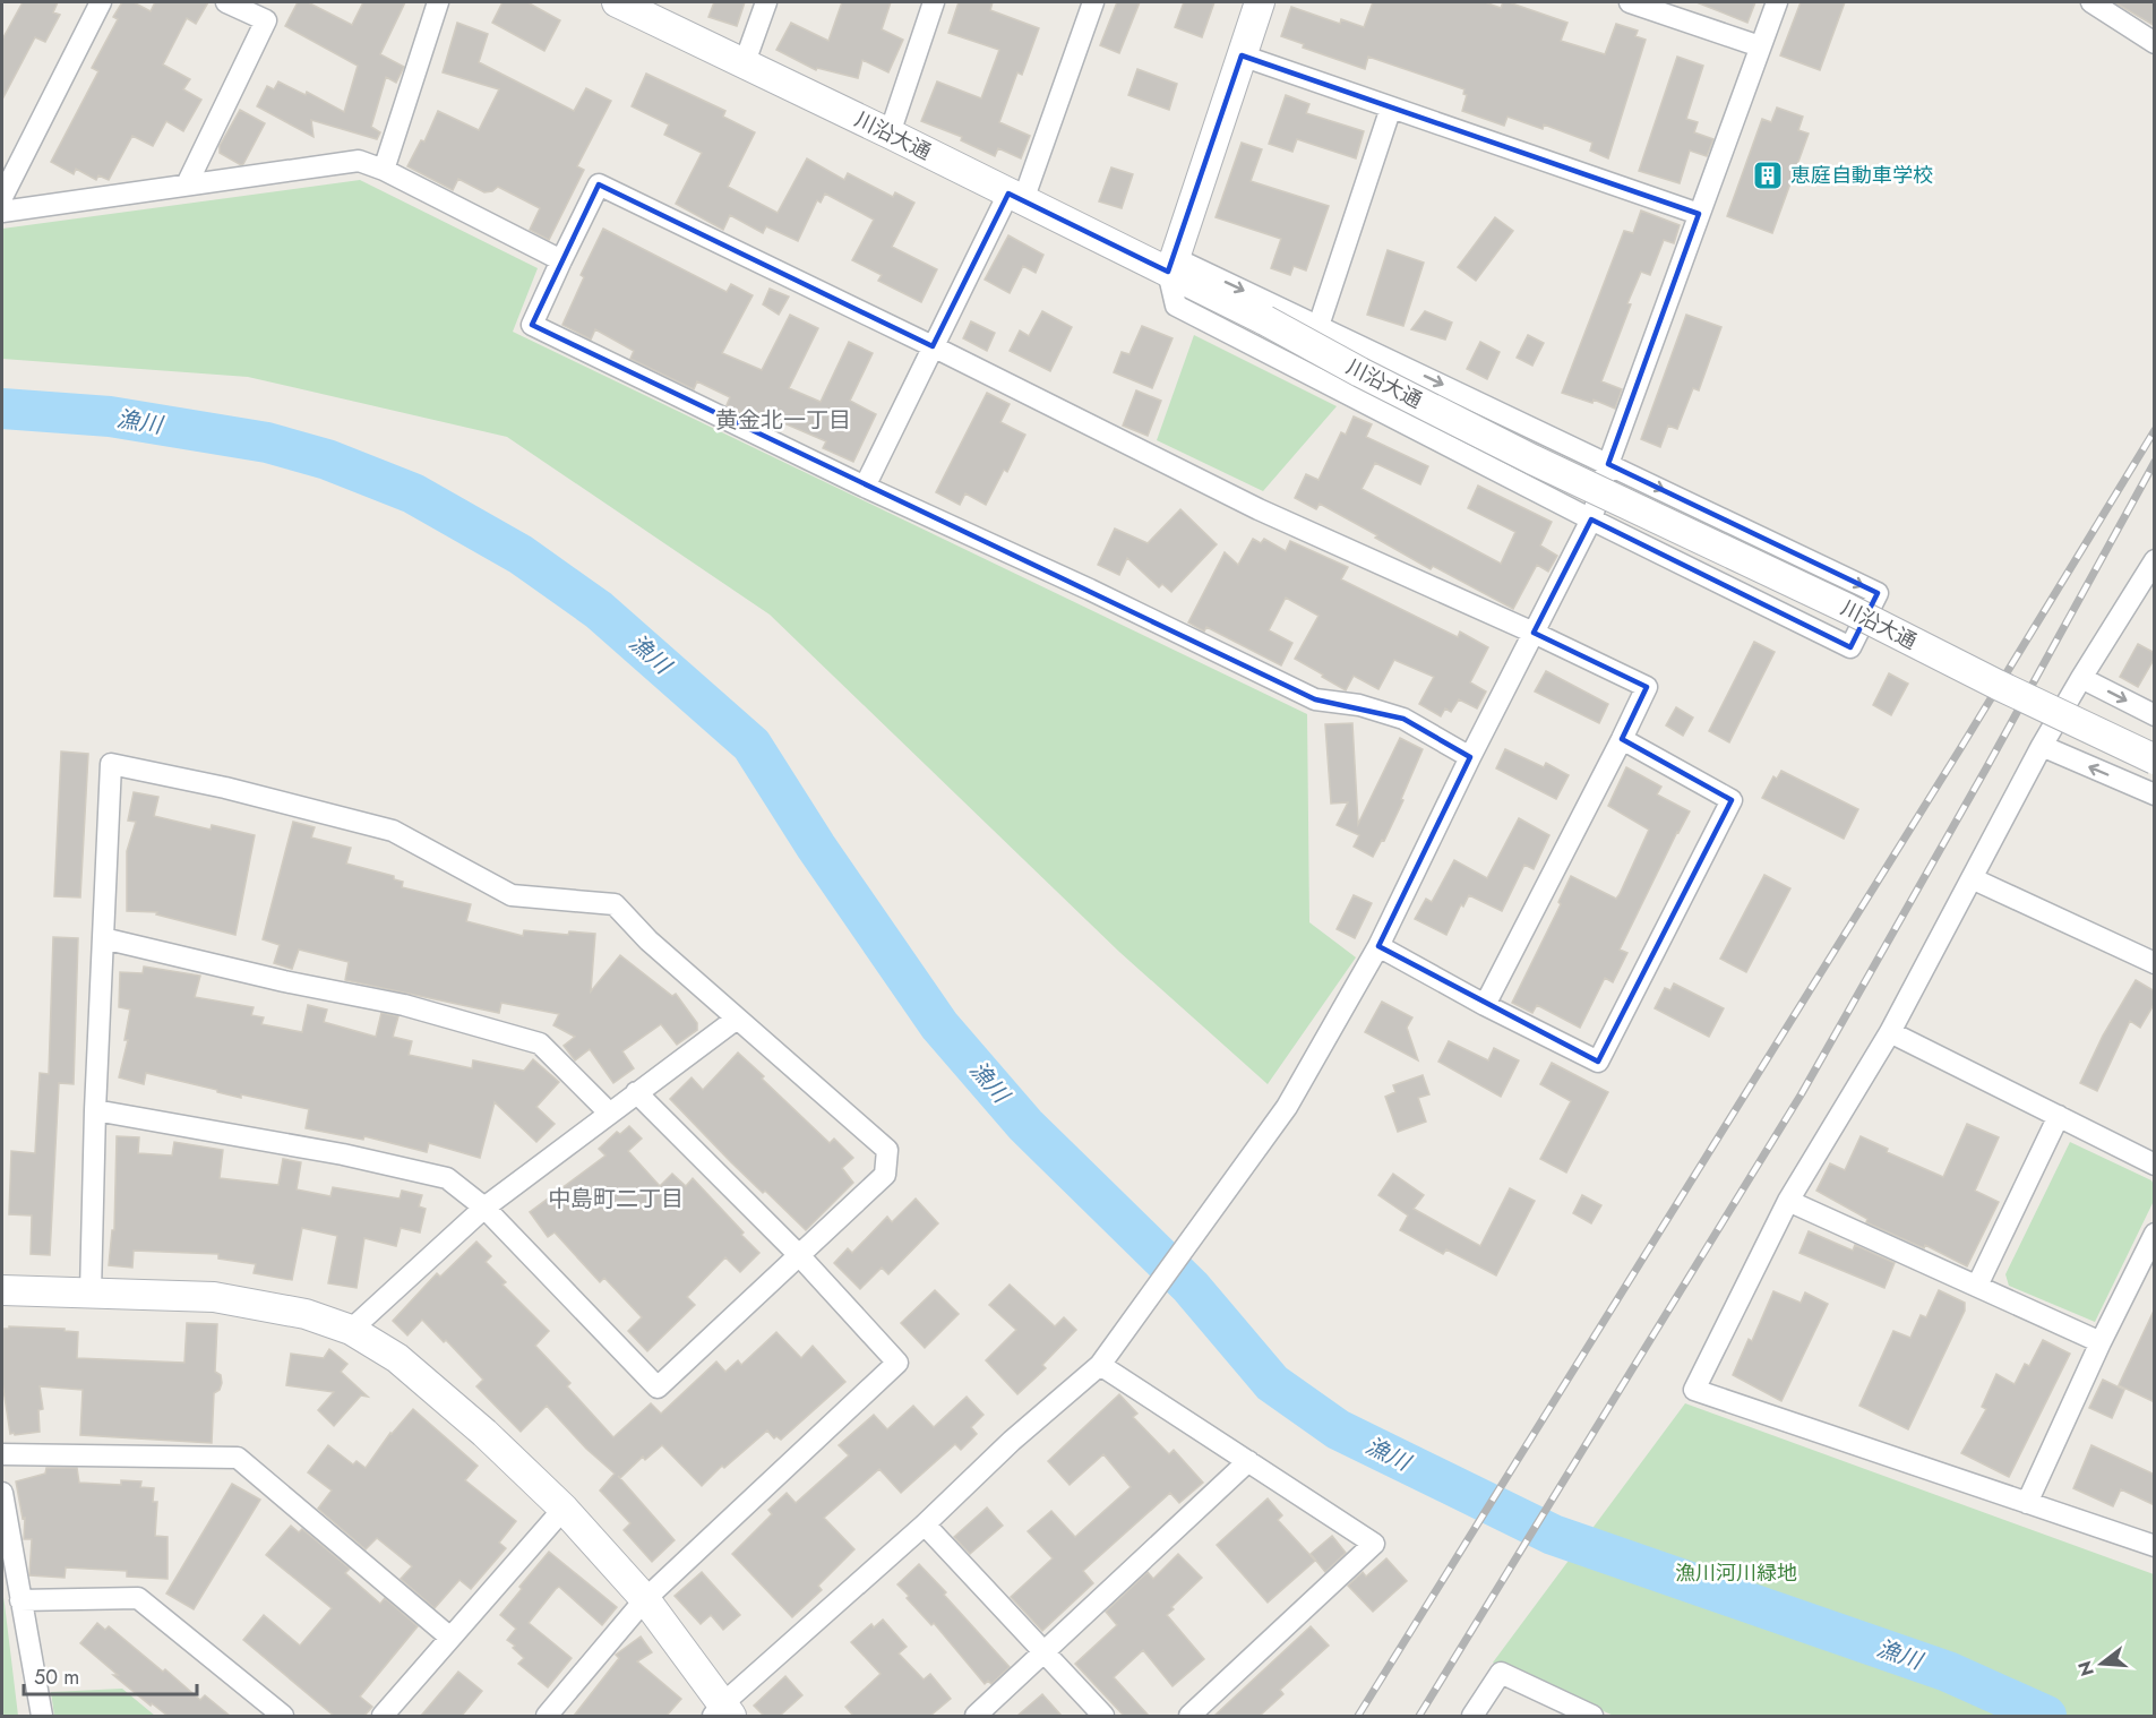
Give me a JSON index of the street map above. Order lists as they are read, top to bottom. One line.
{"streets":{"street":["川沿大通"]},"districts":["黄金北一丁目","中島町二丁目"],"water":["漁川"],"parks":["漁川河川緑地"],"places":{"building":["恵庭自動車学校"]},"scale_bar":"50 m","north":"left"}
